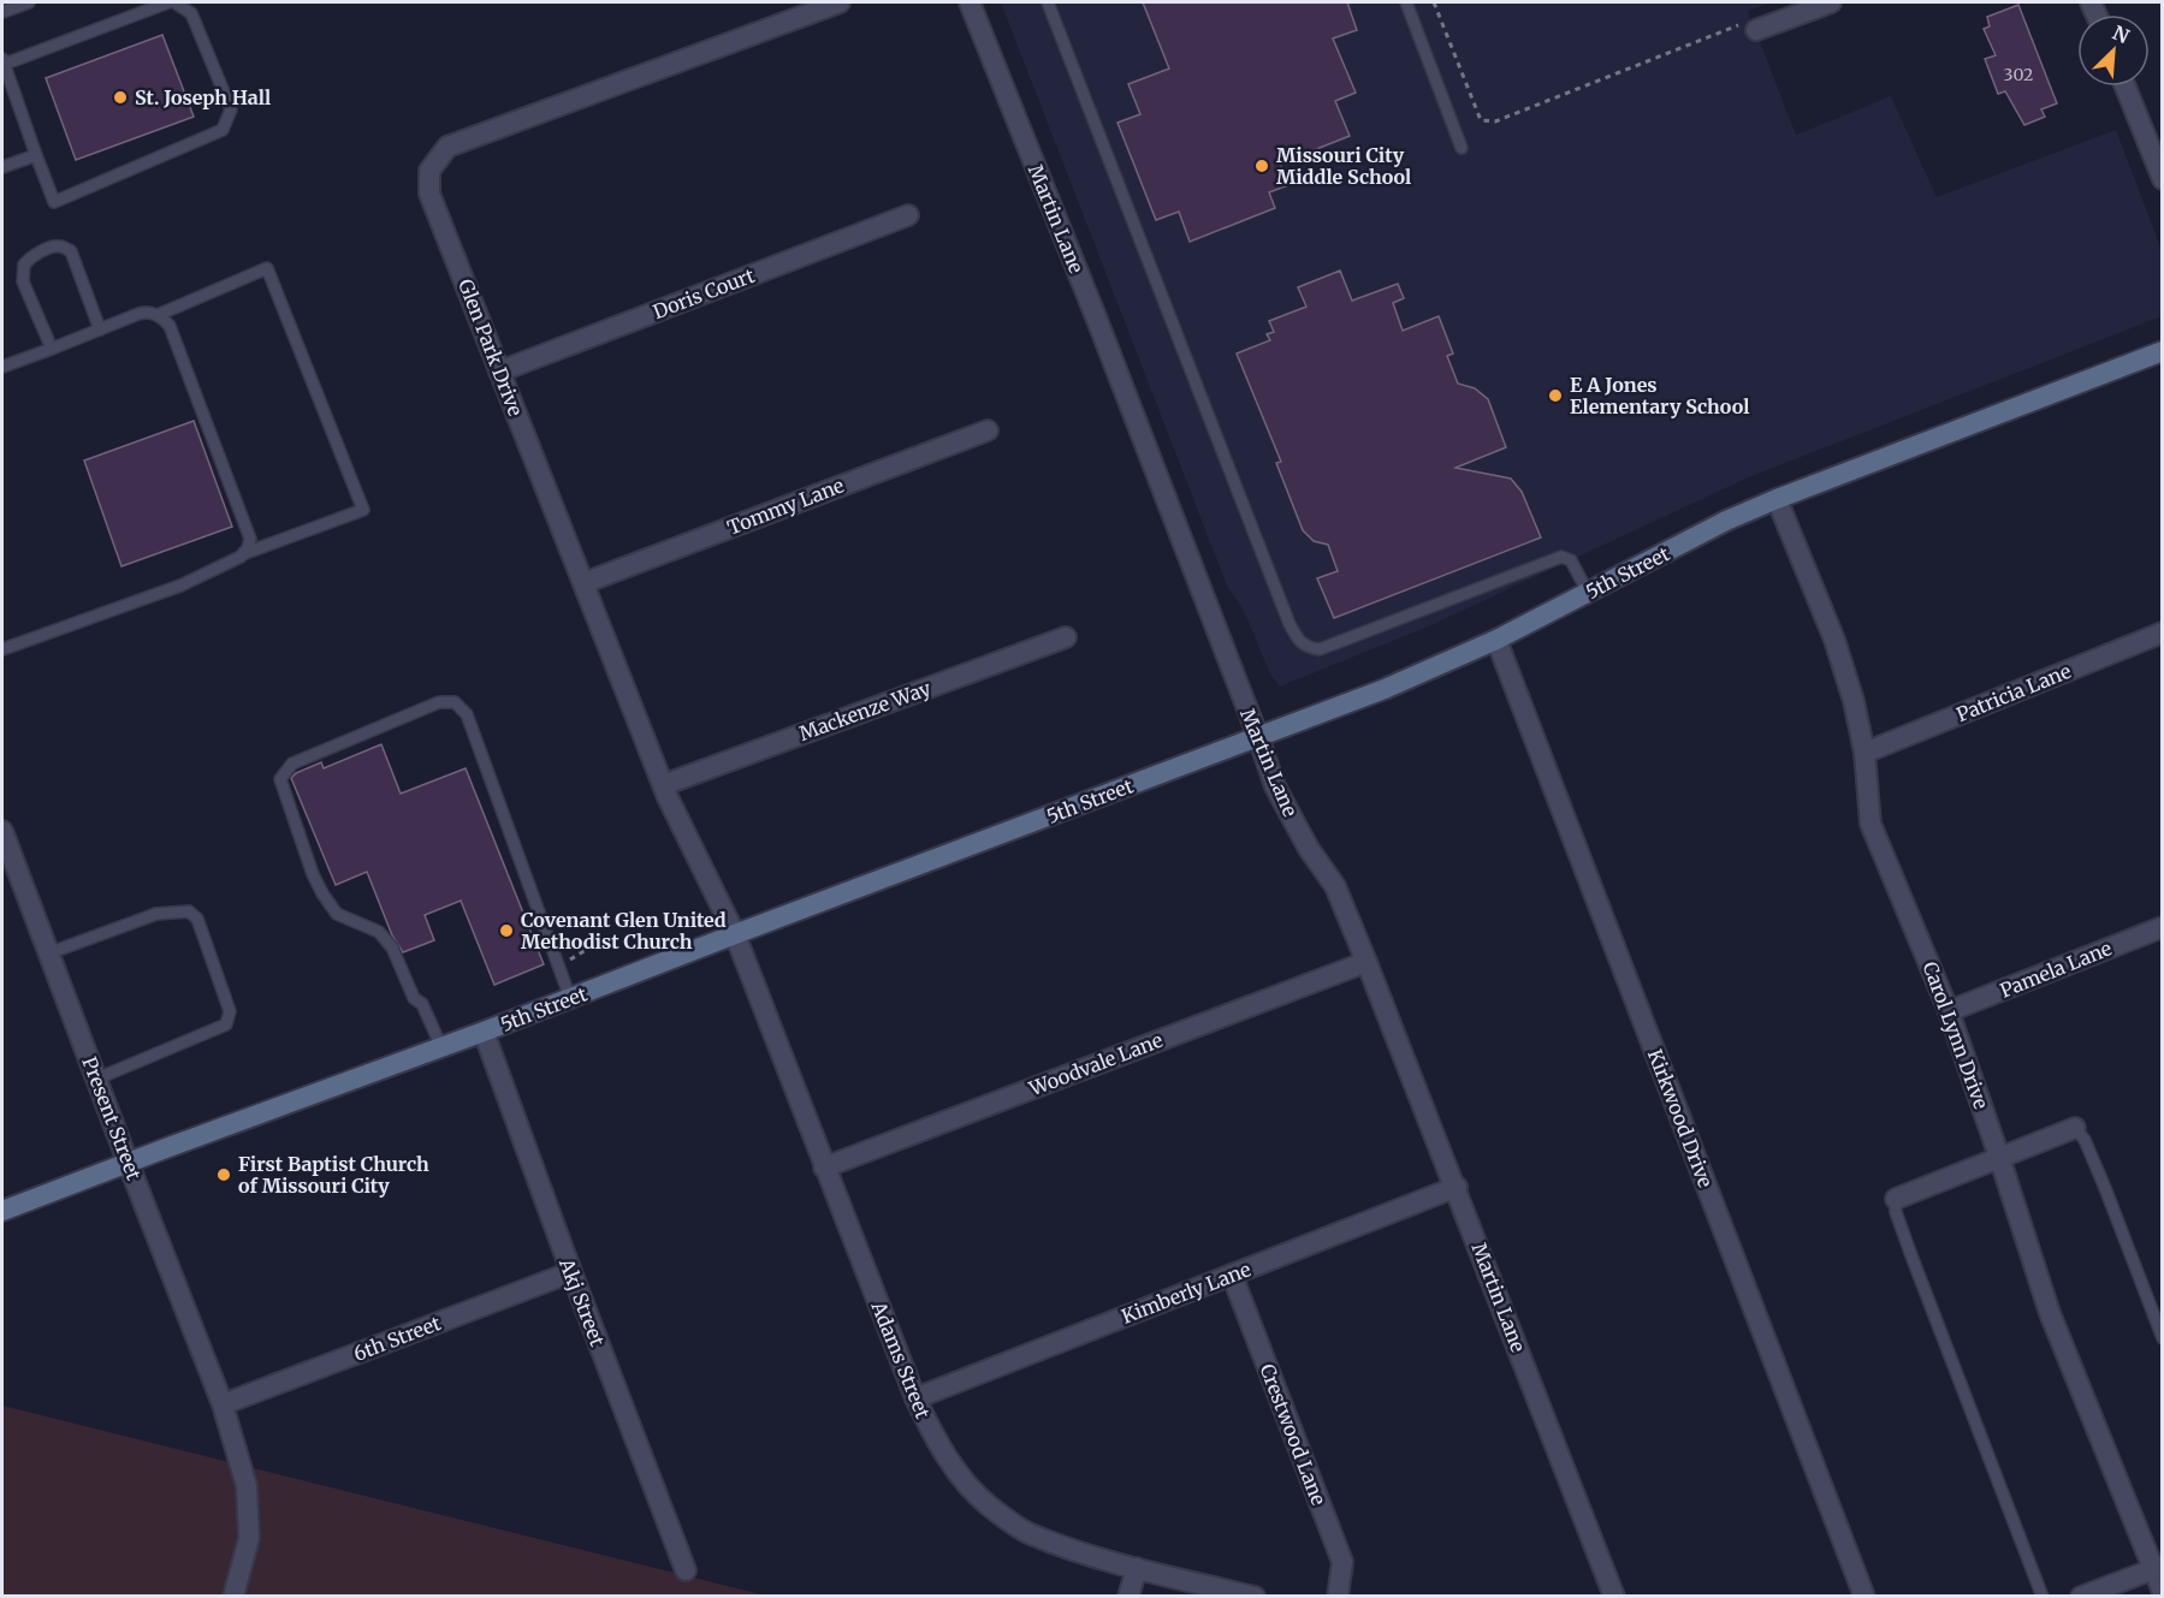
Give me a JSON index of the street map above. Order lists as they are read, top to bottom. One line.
{"streets":{"main road":["5th Street"],"street":["Martin Lane","Doris Court","Glen Park Drive","Tommy Lane","Patricia Lane","Mackenze Way","Pamela Lane","Carol Lynn Drive","Woodvale Lane","Present Street","Kirkwood Drive","Kimberly Lane","Akj Street","6th Street","Adams Street","Crestwood Lane"]},"crossings":[["Martin Lane","5th Street"],["Martin Lane","Woodvale Lane"],["Martin Lane","Kimberly Lane"],["Doris Court","Glen Park Drive"],["Glen Park Drive","Tommy Lane"],["Glen Park Drive","5th Street"],["Glen Park Drive","Mackenze Way"],["Glen Park Drive","Adams Street"],["5th Street","Carol Lynn Drive"],["5th Street","Present Street"],["5th Street","Kirkwood Drive"],["5th Street","Akj Street"],["5th Street","Adams Street"],["Patricia Lane","Carol Lynn Drive"],["Pamela Lane","Carol Lynn Drive"],["Woodvale Lane","Adams Street"],["Present Street","6th Street"],["Kimberly Lane","Adams Street"],["Kimberly Lane","Crestwood Lane"],["Akj Street","6th Street"]],"places":["St. Joseph Hall","Missouri City Middle School","E A Jones Elementary School","Covenant Glen United Methodist Church","First Baptist Church of Missouri City"],"house_numbers":["302"],"north":"top right"}
